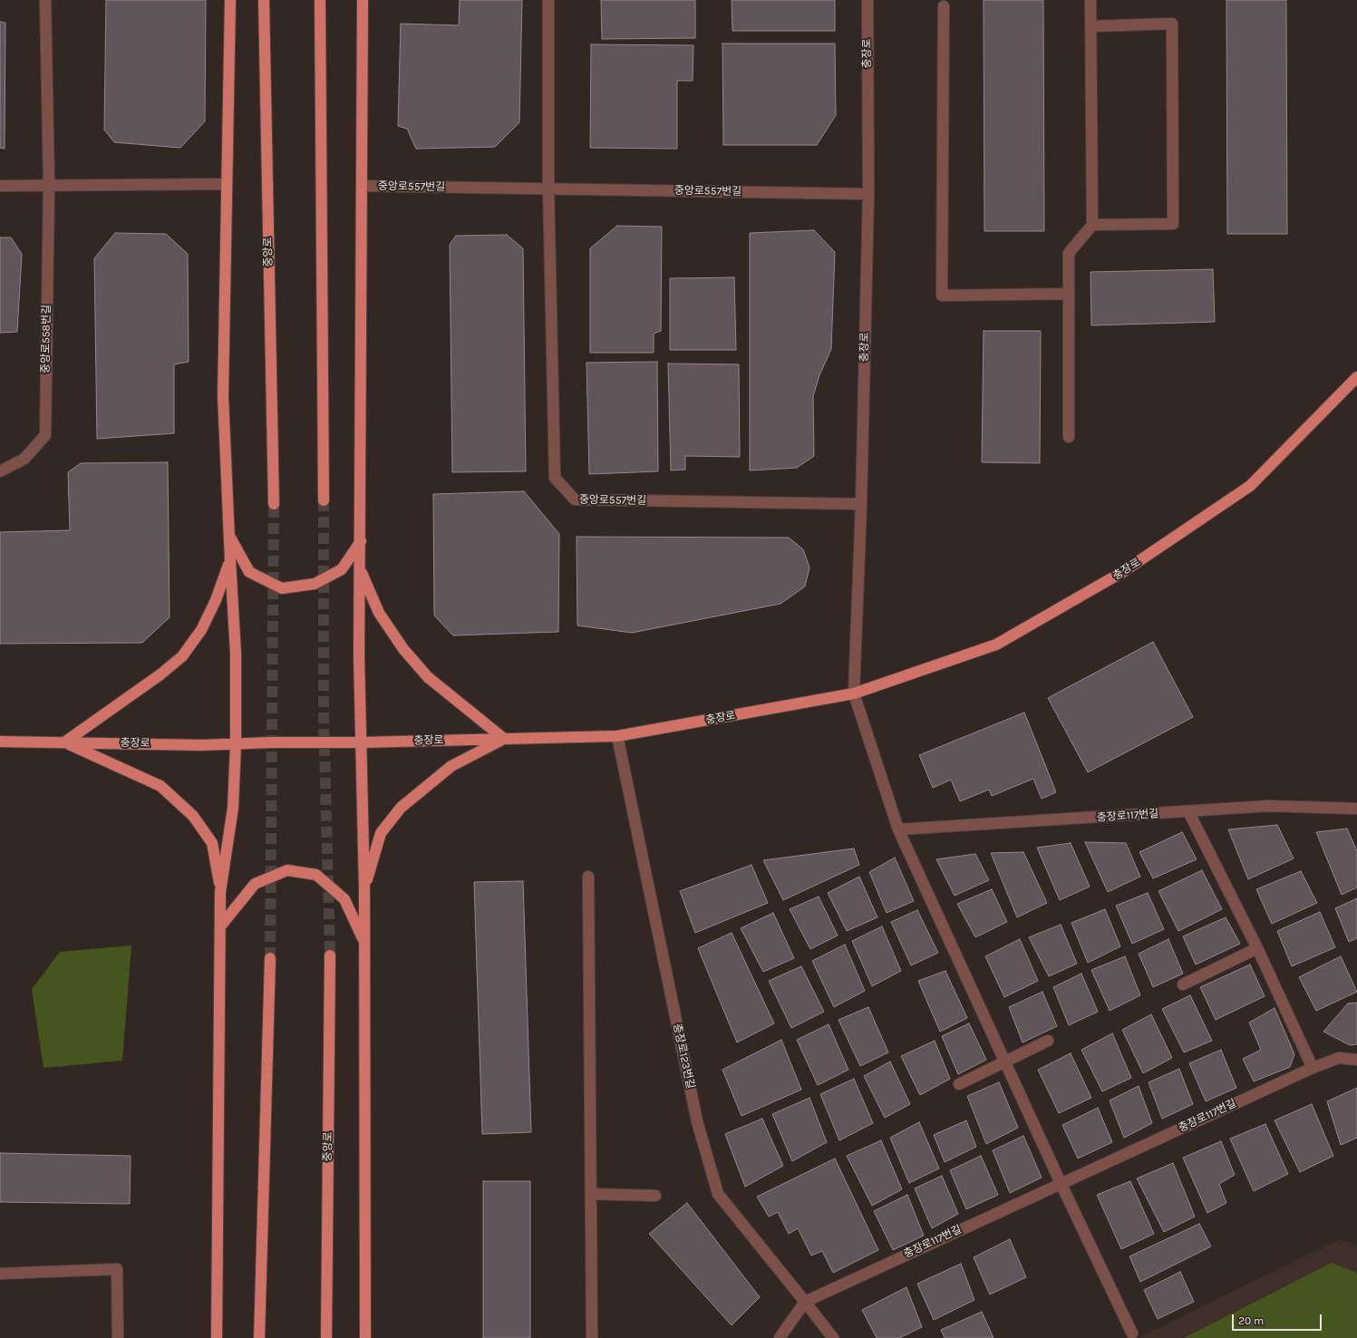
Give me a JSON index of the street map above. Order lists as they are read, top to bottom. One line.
{"streets":{"main road":["충장로","중앙로"],"street":["중앙로557번길","중앙로558번길","충장로117번길","충장로123번길"]},"crossings":[["충장로","중앙로557번길"],["충장로","충장로123번길"],["충장로117번길","충장로123번길"]],"scale_bar":"20 m"}
